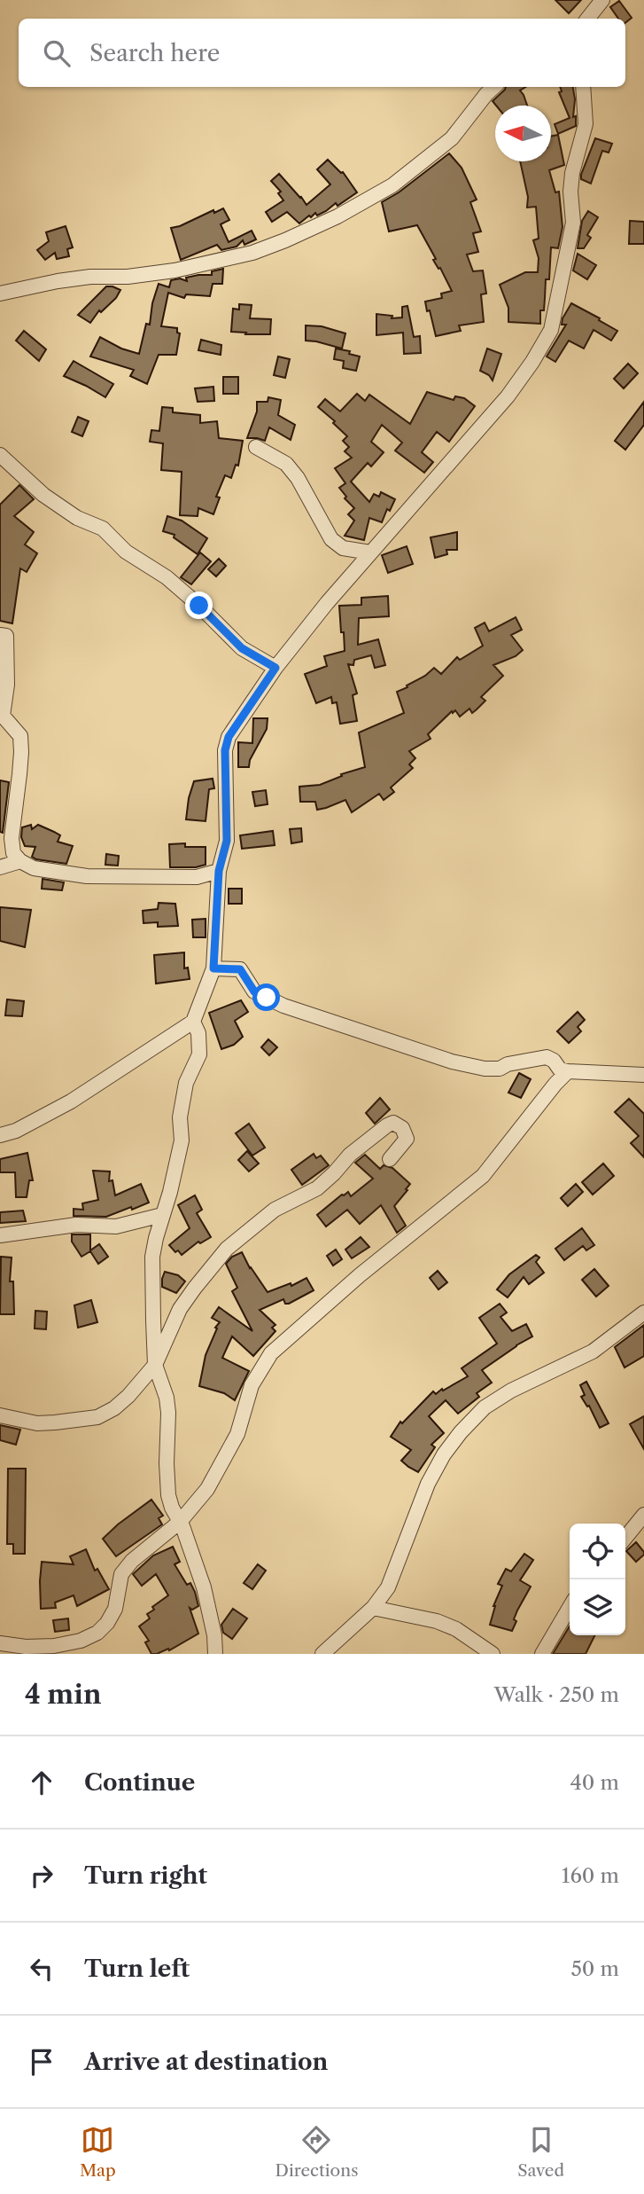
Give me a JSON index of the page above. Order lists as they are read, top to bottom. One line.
{"north":"left","page":{"search":"Search here","heading":["4 min","Walk · 250 m"],"list":[["Continue","40 m"],["Turn right","160 m"],["Turn left","50 m"],"Arrive at destination"],"nav":["Map","Directions","Saved"]}}
